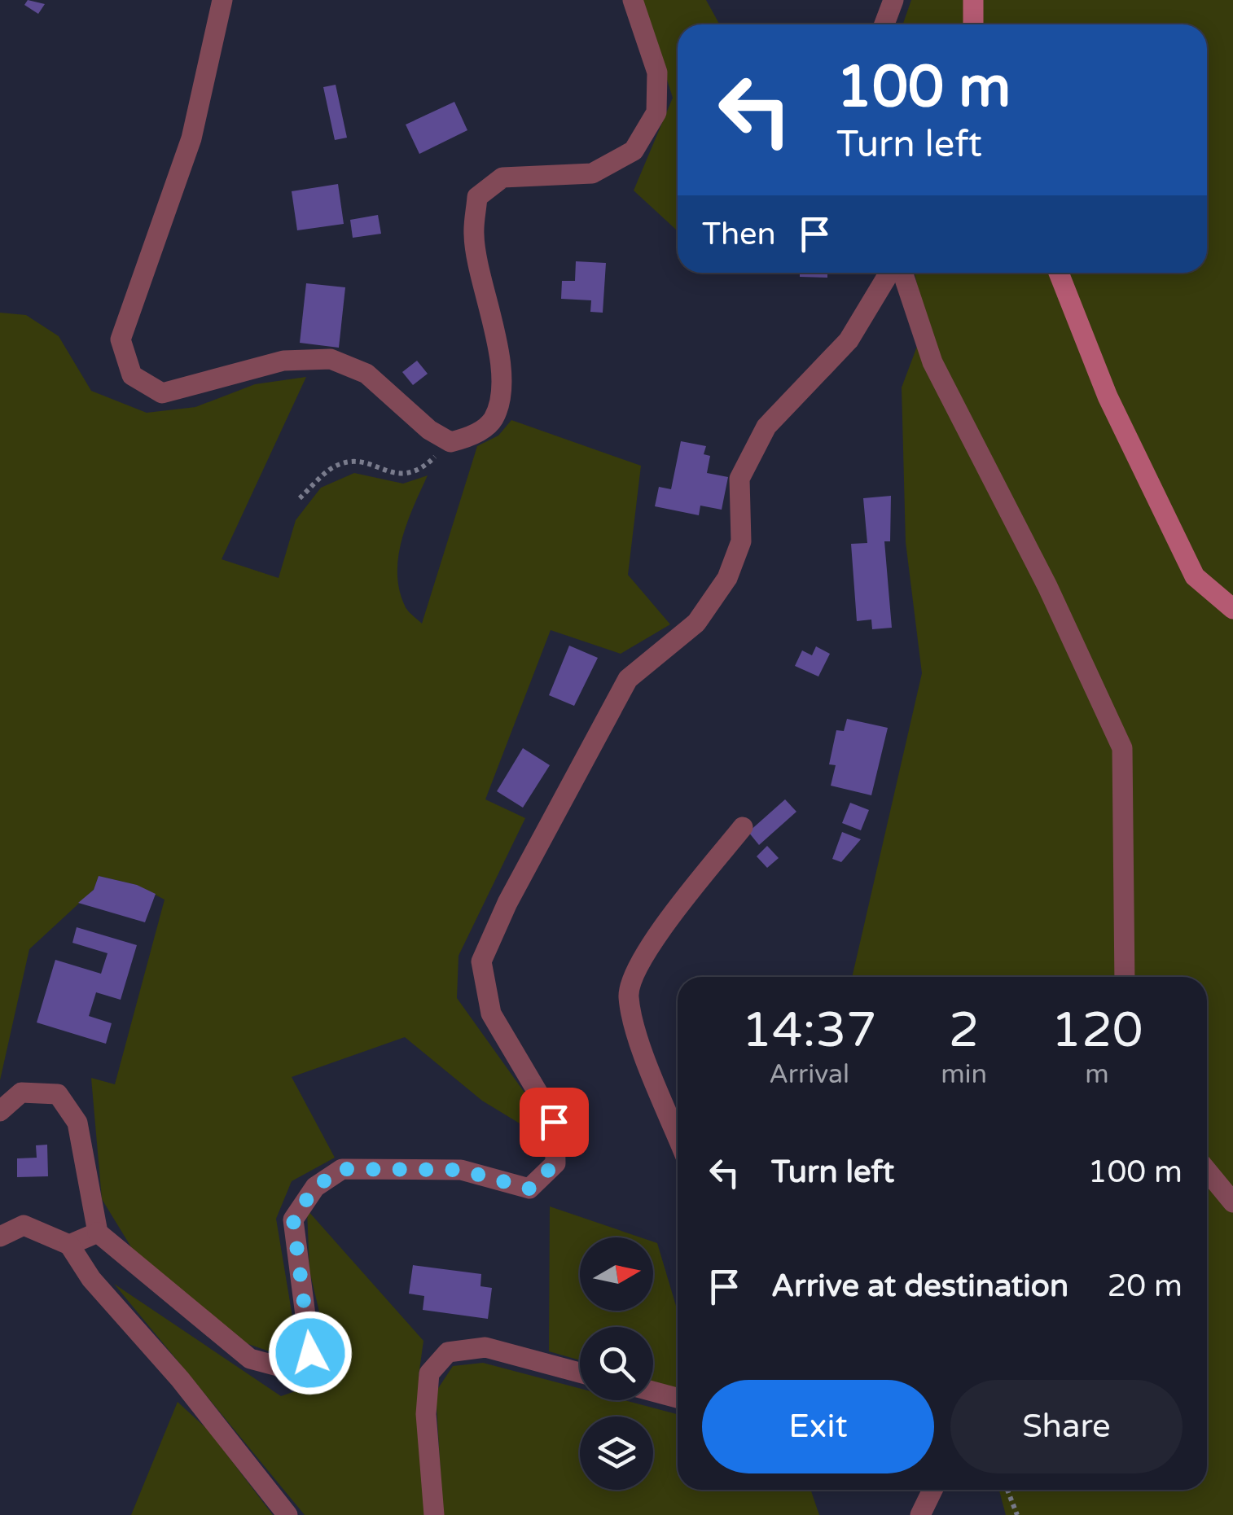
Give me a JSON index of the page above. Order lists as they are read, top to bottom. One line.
{"north":"right","page":{"turn":["100 m","Turn left"],"then":"Then","eta":["14:37","Arrival","2","min","120","m"],"list":[{"name":"Turn left","value":"100 m"},{"name":"Arrive at destination","value":"20 m"}],"buttons":["Exit","Share"]}}
